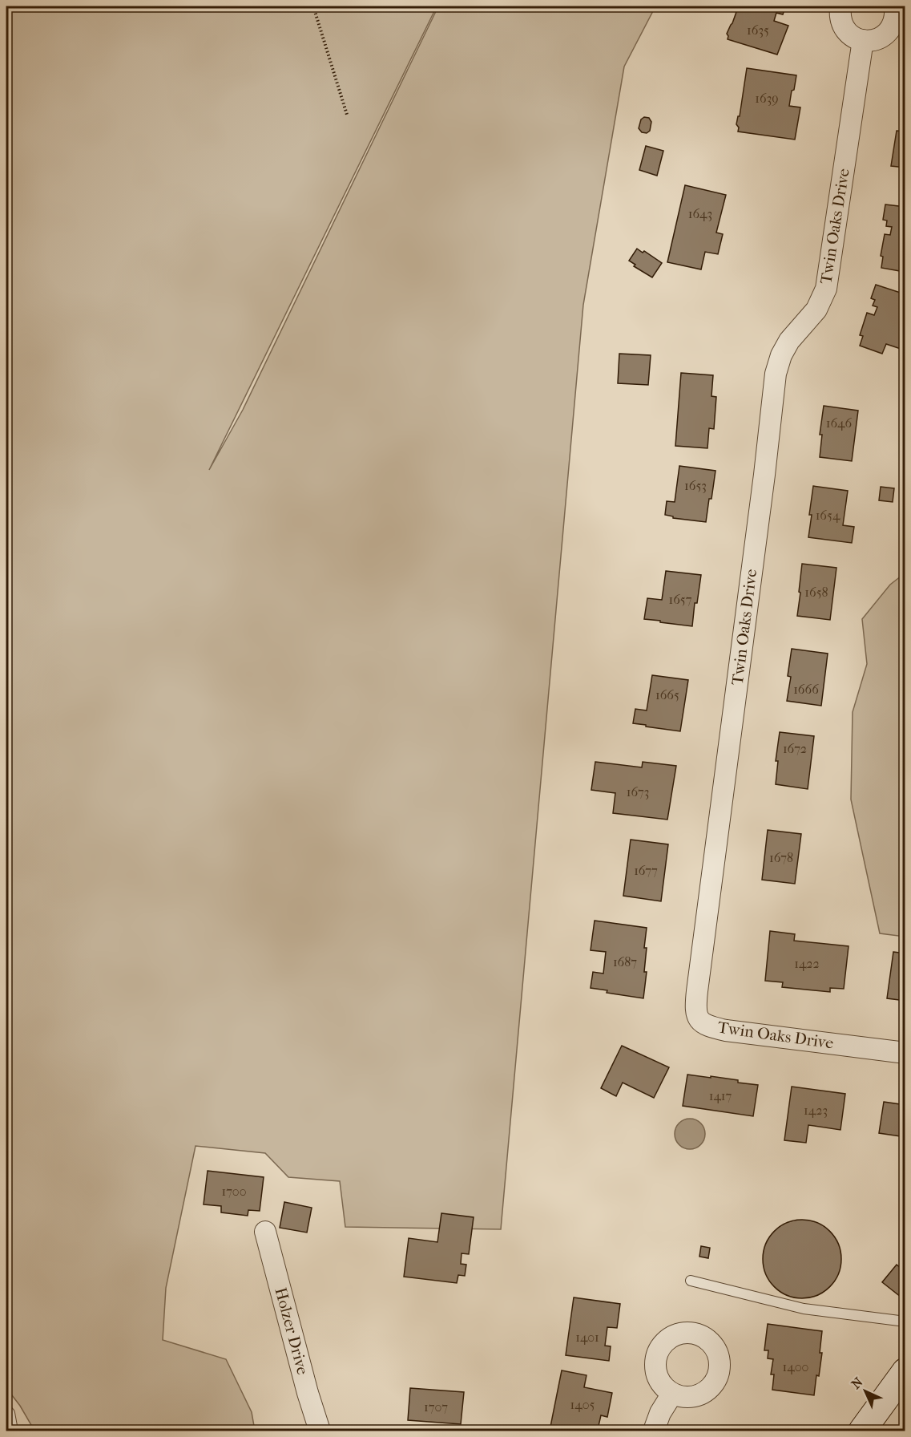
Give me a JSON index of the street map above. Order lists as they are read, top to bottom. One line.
{"streets":{"street":["Twin Oaks Drive","Holzer Drive"]},"house_numbers":["1635","1639","1643","1646","1653","1654","1658","1657","1666","1665","1672","1673","1678","1677","1687","1422","1417","1423","1700","1401","1400","1405","1707"],"north":"top left"}
